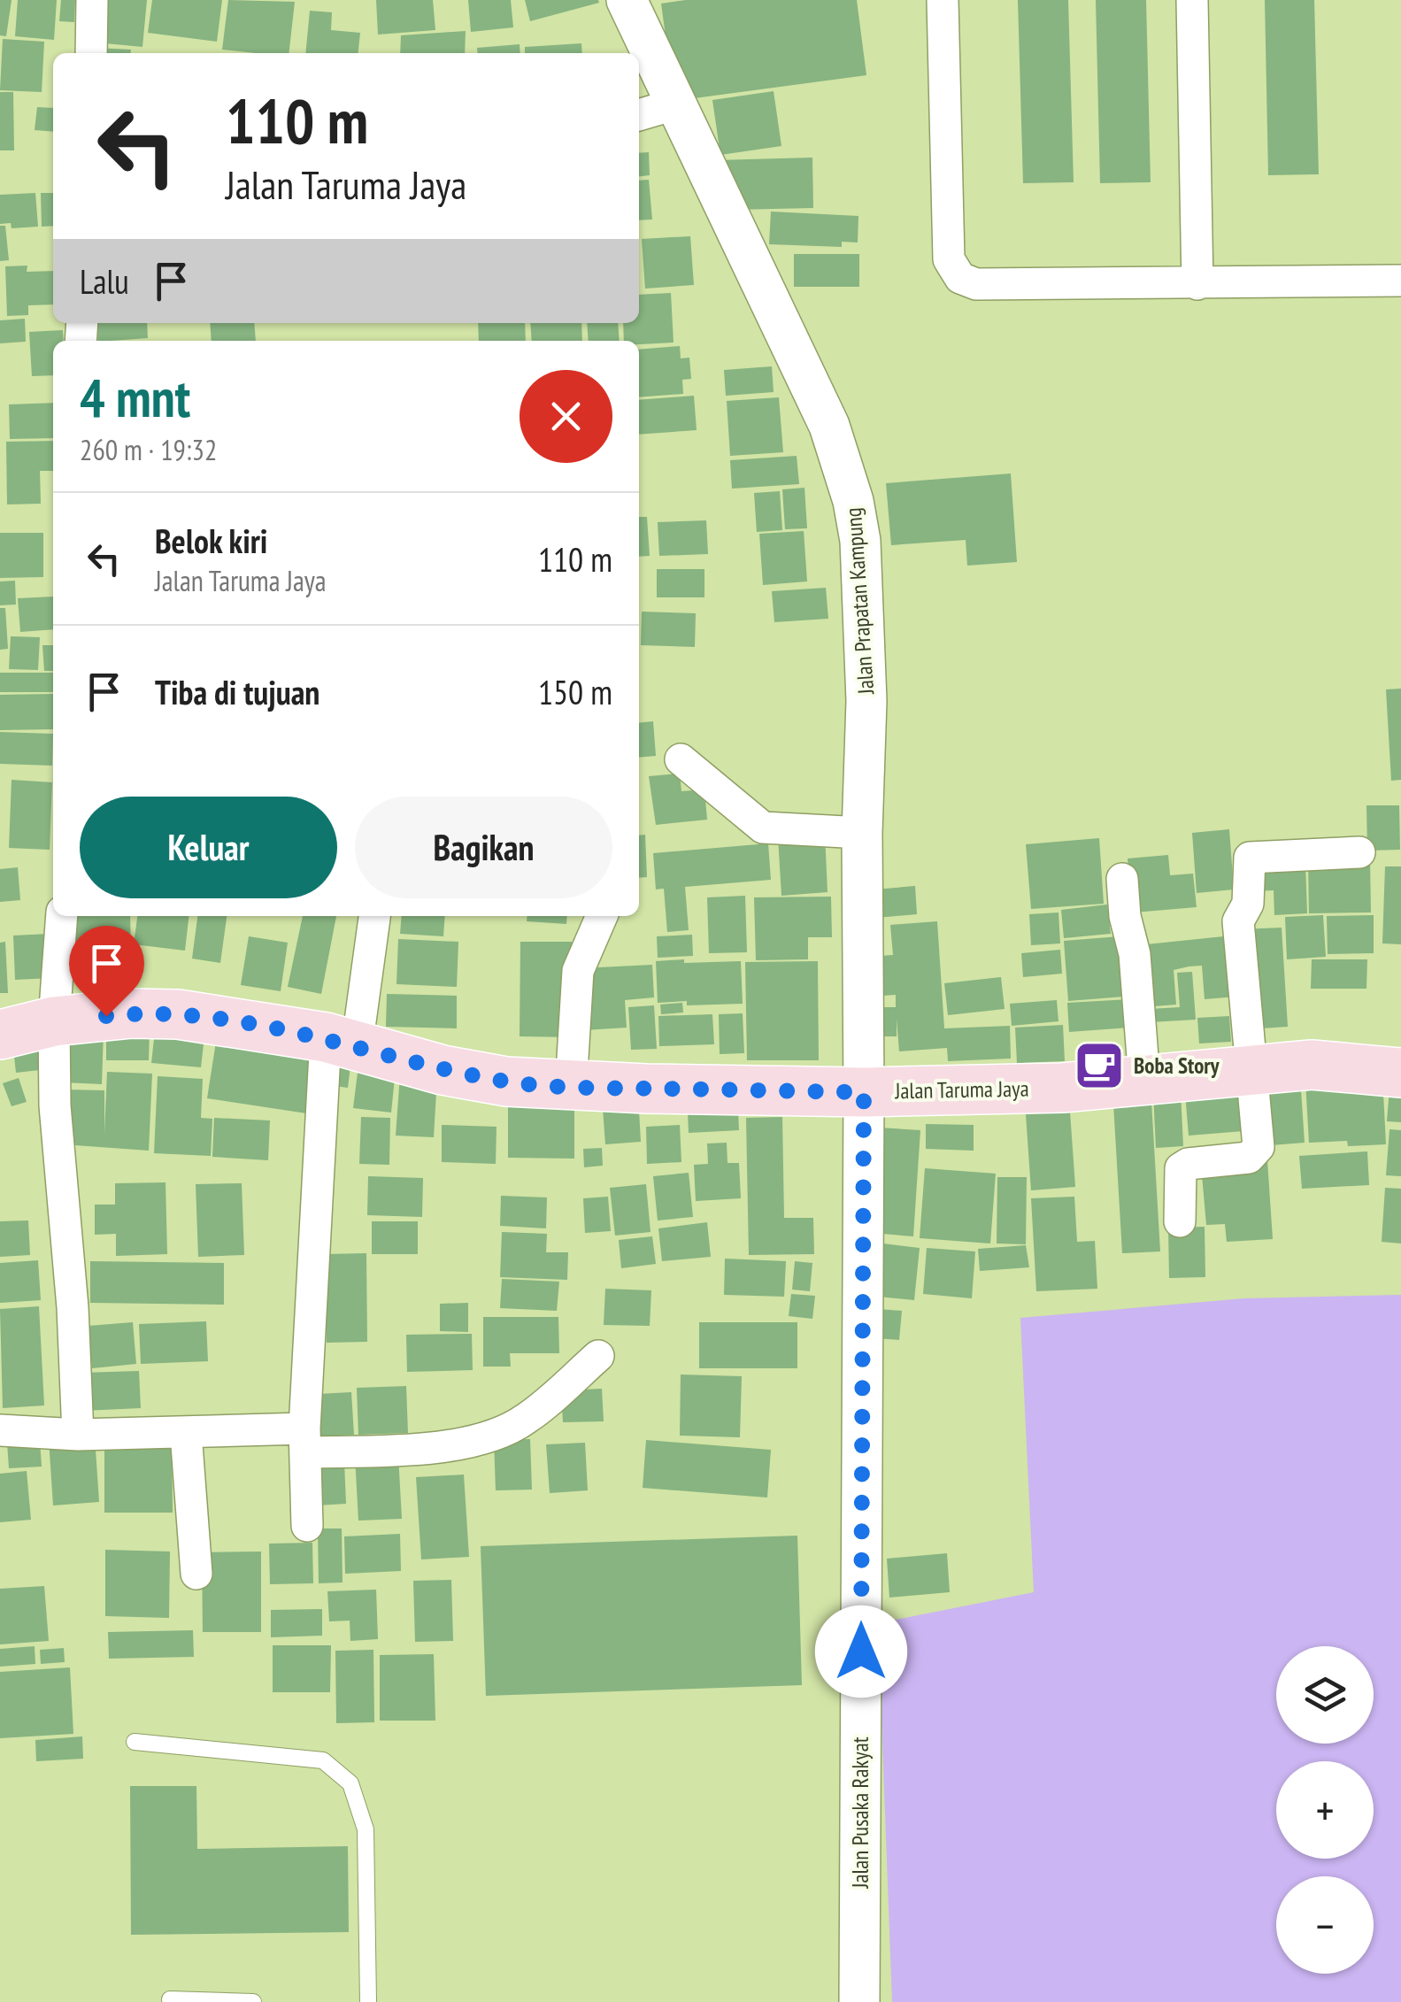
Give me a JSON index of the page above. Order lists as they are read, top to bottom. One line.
{"streets":{"main road":["Jalan Taruma Jaya"],"street":["Jalan Prapatan Kampung","Jalan Pusaka Rakyat"]},"crossings":[["Jalan Prapatan Kampung","Jalan Taruma Jaya"],["Jalan Prapatan Kampung","Jalan Pusaka Rakyat"],["Jalan Taruma Jaya","Jalan Pusaka Rakyat"]],"places":{"cafe":["Boba Story"]},"page":{"turn":["110 m","Jalan Taruma Jaya"],"then":"Lalu","heading":["4 mnt","260 m · 19:32"],"list":[{"name":"Belok kiri","note":"Jalan Taruma Jaya","value":"110 m"},{"name":"Tiba di tujuan","value":"150 m"}],"buttons":["Keluar","Bagikan"],"map_buttons":["+","−"]}}
